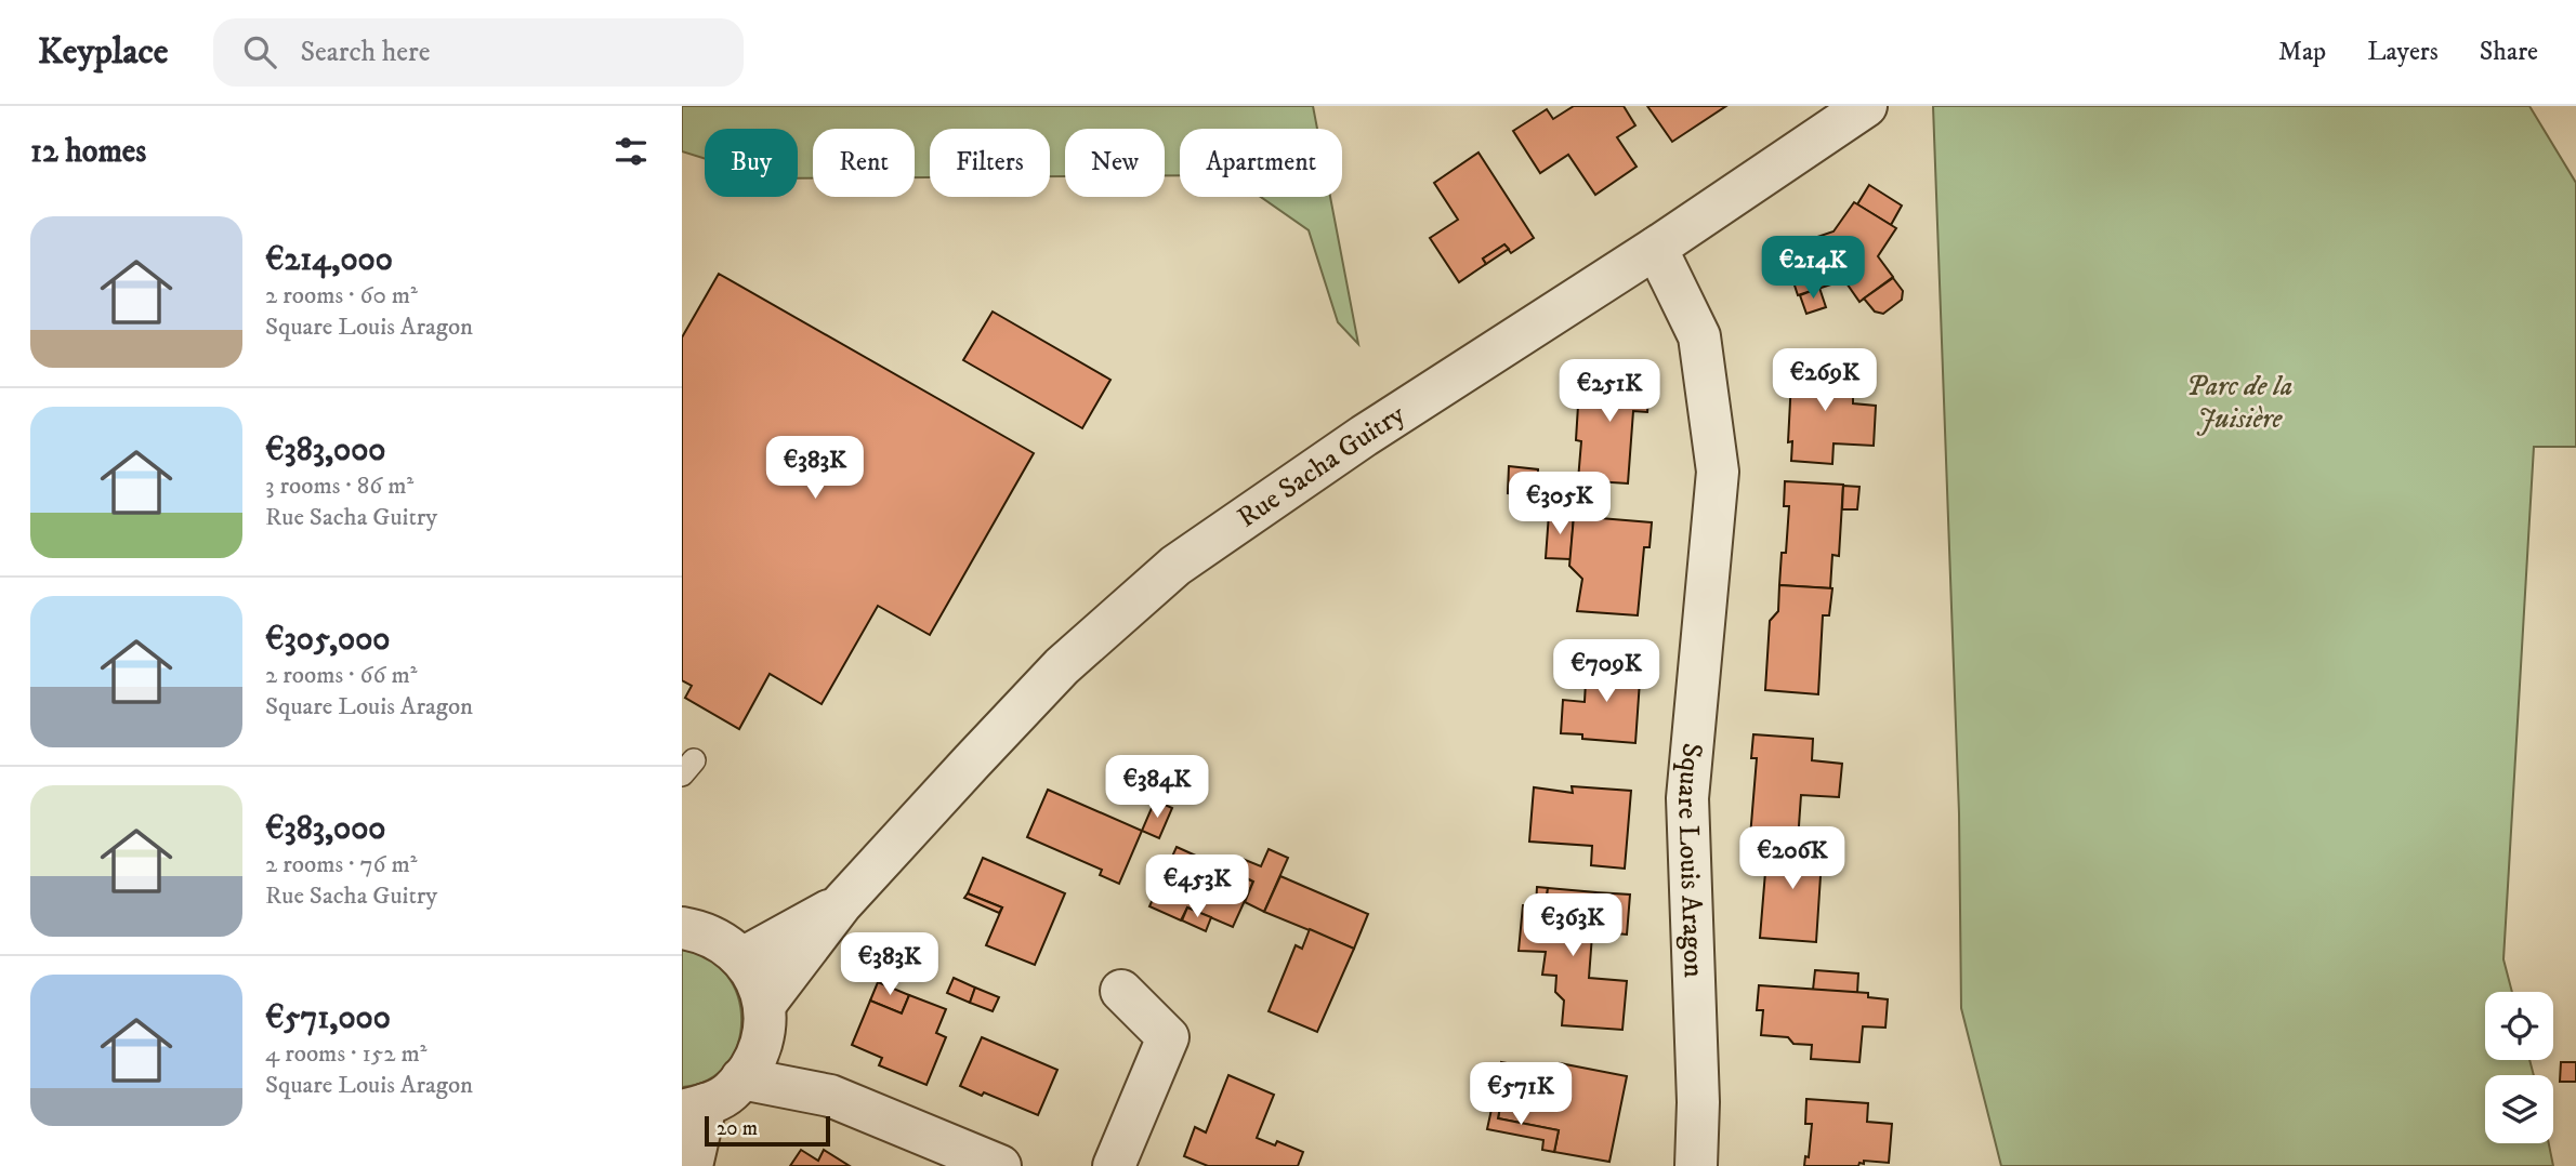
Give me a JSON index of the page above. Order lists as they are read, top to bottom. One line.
{"streets":{"street":["Rue Sacha Guitry","Square Louis Aragon"]},"crossings":[["Rue Sacha Guitry","Square Louis Aragon"]],"parks":["Parc de la Juisière"],"scale_bar":"20 m","page":{"header":"Keyplace","search":"Search here","nav":["Map","Layers","Share"],"heading":"12 homes","chip":["Buy","Rent","Filters","New","Apartment"],"list":[{"name":"€214,000","note":"2 rooms · 60 m² · Square Louis Aragon"},{"name":"€383,000","note":"3 rooms · 86 m² · Rue Sacha Guitry"},{"name":"€305,000","note":"2 rooms · 66 m² · Square Louis Aragon"},{"name":"€383,000","note":"2 rooms · 76 m² · Rue Sacha Guitry"},{"name":"€571,000","note":"4 rooms · 152 m² · Square Louis Aragon"}],"price":["€214K","€269K","€251K","€383K","€305K","€709K","€384K","€206K","€453K","€363K","€383K","€571K"],"scale":"20 m"}}
